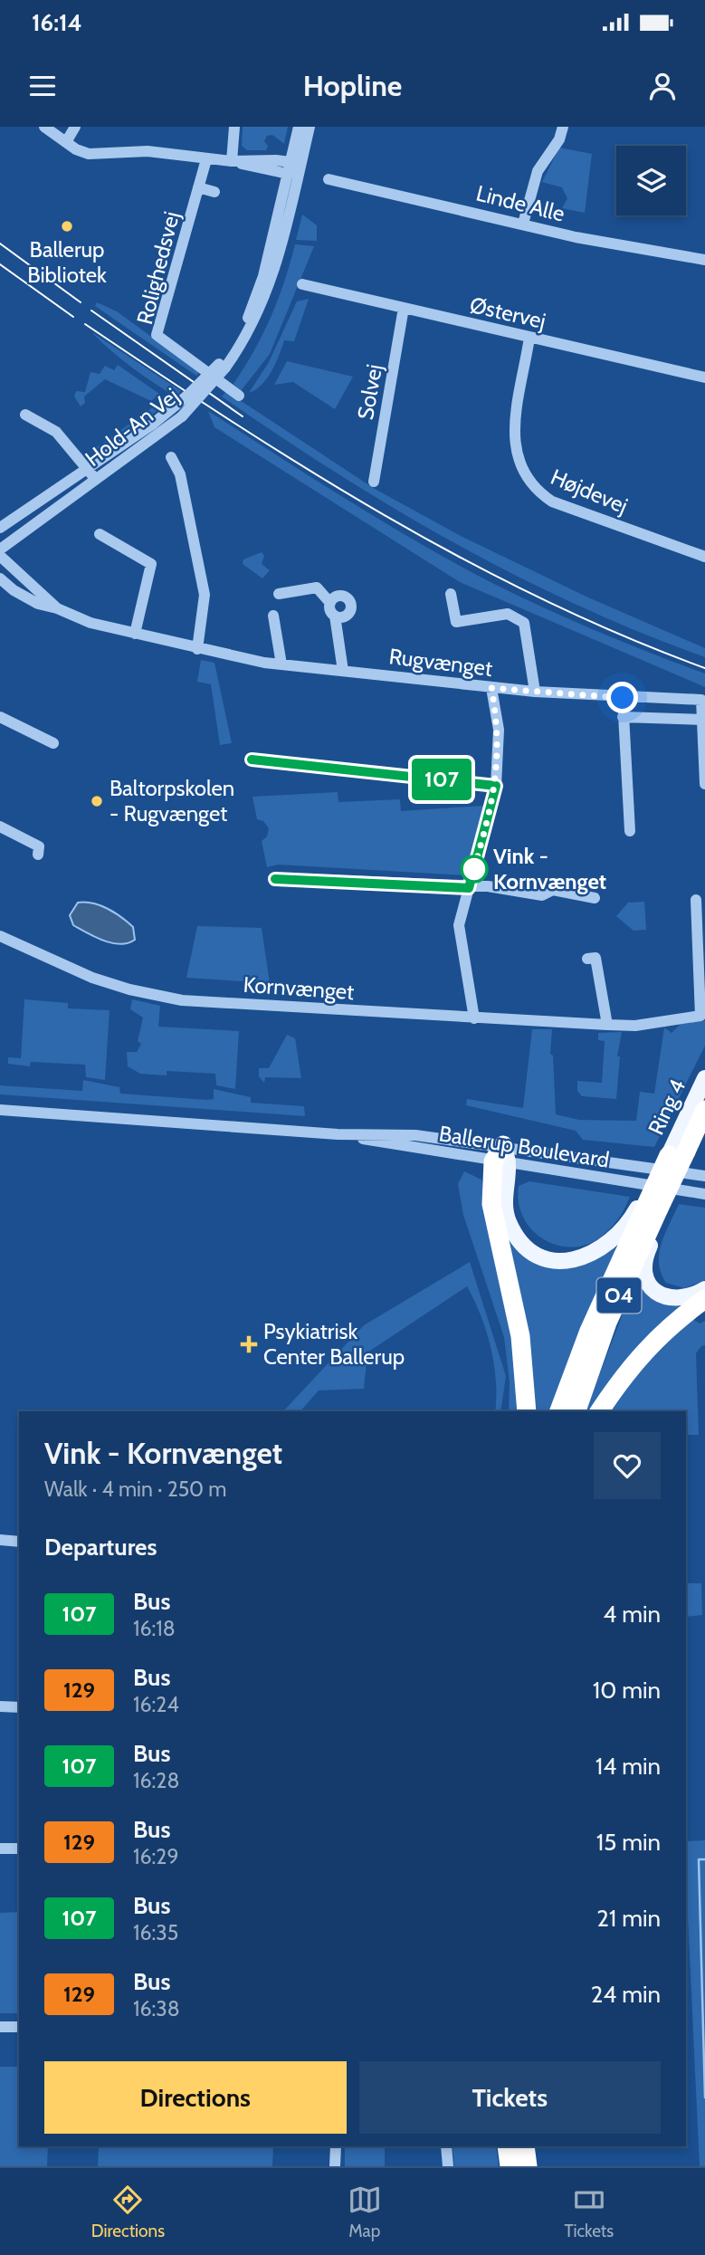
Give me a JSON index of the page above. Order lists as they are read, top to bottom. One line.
{"streets":{"highway":["O4"],"main road":["Ring 4"],"street":["Linde Alle","Rolighedsvej","Østervej","Solvej","Hold-An Vej","Højdevej","Rugvænget","Kornvænget","Ballerup Boulevard"]},"crossings":[["Østervej","Solvej"],["Østervej","Højdevej"],["Ring 4","O4"]],"places":{"other":["Ballerup Bibliotek","Baltorpskolen - Rugvænget","Vink - Kornvænget"],"health":["Psykiatrisk Center Ballerup"]},"lines":["bus line 107"],"page":{"status":"16:14","header":"Hopline","on_map":"107","heading":[["Vink - Kornvænget","Walk · 4 min · 250 m"],"Departures"],"list":[{"mark":"107","name":"Bus","note":"16:18","value":"4 min"},{"mark":"129","name":"Bus","note":"16:24","value":"10 min"},{"mark":"107","name":"Bus","note":"16:28","value":"14 min"},{"mark":"129","name":"Bus","note":"16:29","value":"15 min"},{"mark":"107","name":"Bus","note":"16:35","value":"21 min"},{"mark":"129","name":"Bus","note":"16:38","value":"24 min"}],"buttons":["Directions","Tickets"],"tabs":["Directions","Map","Tickets"]}}
